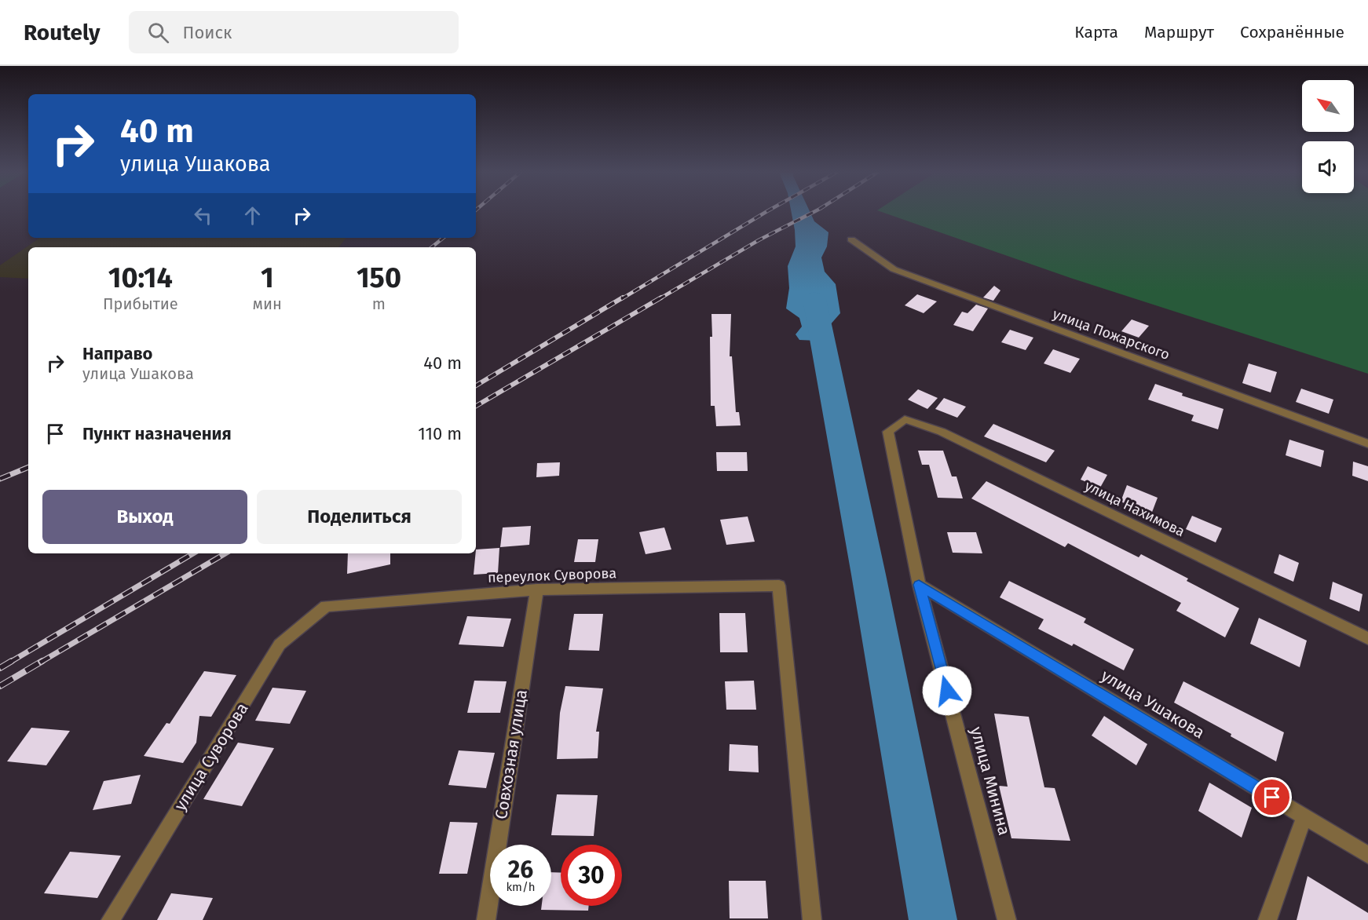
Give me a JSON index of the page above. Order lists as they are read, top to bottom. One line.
{"streets":{"street":["улица Пожарского","улица Нахимова","переулок Суворова","улица Ушакова","Совхозная улица","улица Суворова","улица Минина"]},"crossings":[["улица Нахимова","улица Минина"],["переулок Суворова","Совхозная улица"],["переулок Суворова","улица Суворова"],["улица Ушакова","улица Минина"]],"north":"top left","page":{"header":"Routely","search":"Поиск","nav":["Карта","Маршрут","Сохранённые"],"turn":["40 m","улица Ушакова"],"eta":["10:14","Прибытие","1","мин","150","m"],"list":[{"name":"Направо","note":"улица Ушакова","value":"40 m"},{"name":"Пункт назначения","value":"110 m"}],"buttons":["Выход","Поделиться"],"speed":"26 km/h","limit":"30"}}
